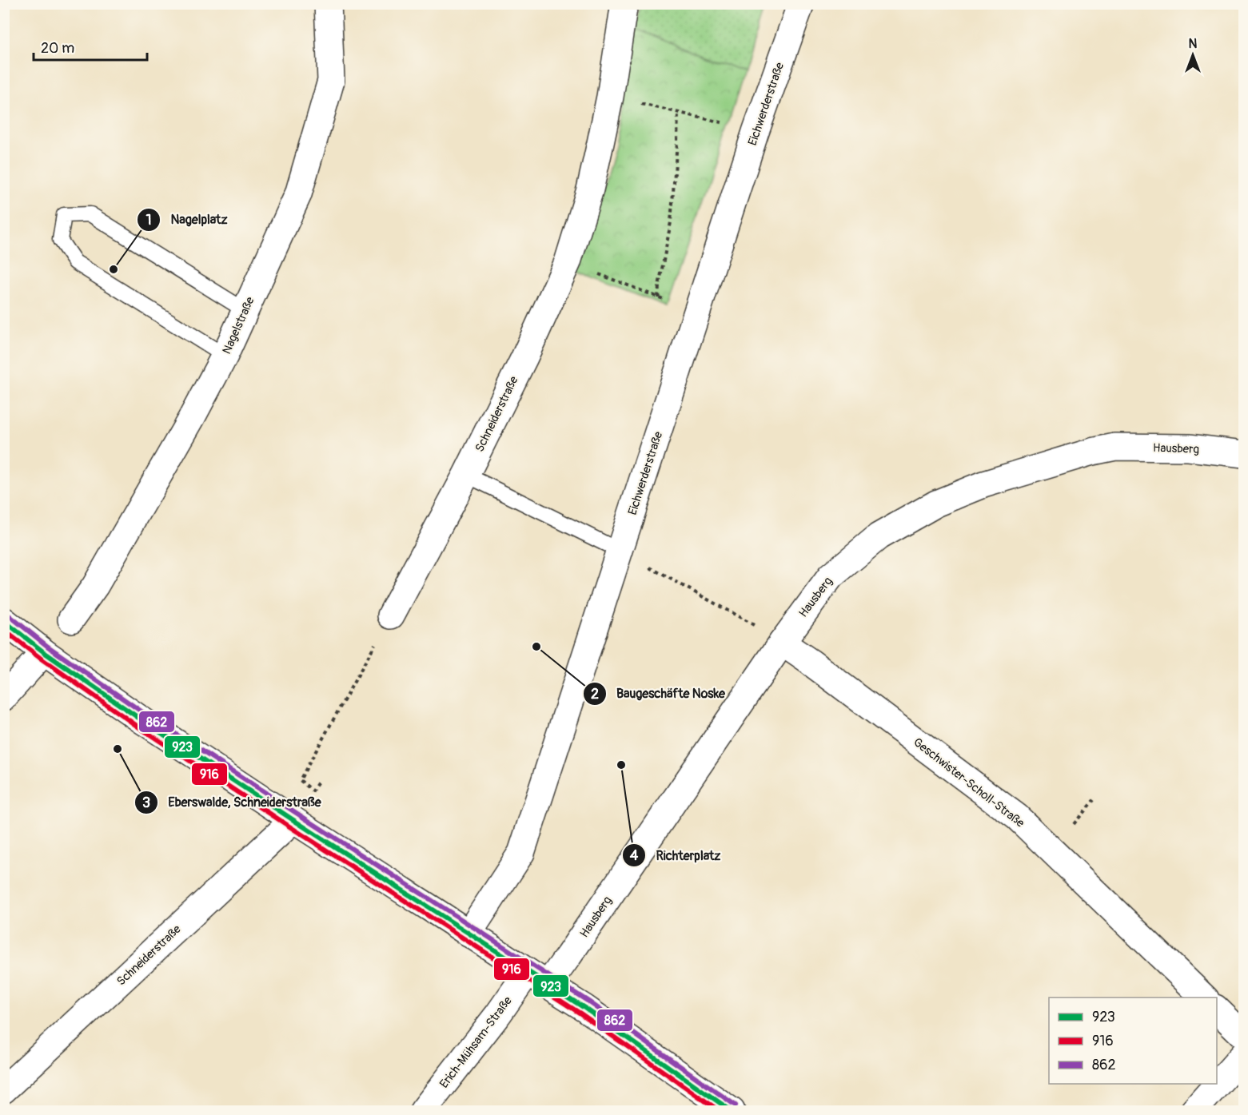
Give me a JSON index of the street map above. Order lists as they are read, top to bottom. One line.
{"streets":{"street":["Eichwerderstraße","Nagelstraße","Schneiderstraße","Hausberg","Geschwister-Scholl-Straße","Erich-Mühsam-Straße"]},"crossings":[["Hausberg","Geschwister-Scholl-Straße"],["Hausberg","Erich-Mühsam-Straße"]],"places":["Nagelplatz","Baugeschäfte Noske","Eberswalde, Schneiderstraße","Richterplatz"],"lines":["transit line 862","transit line 923","transit line 916"],"legend":["923","916","862"],"scale_bar":"20 m","north":"top"}
